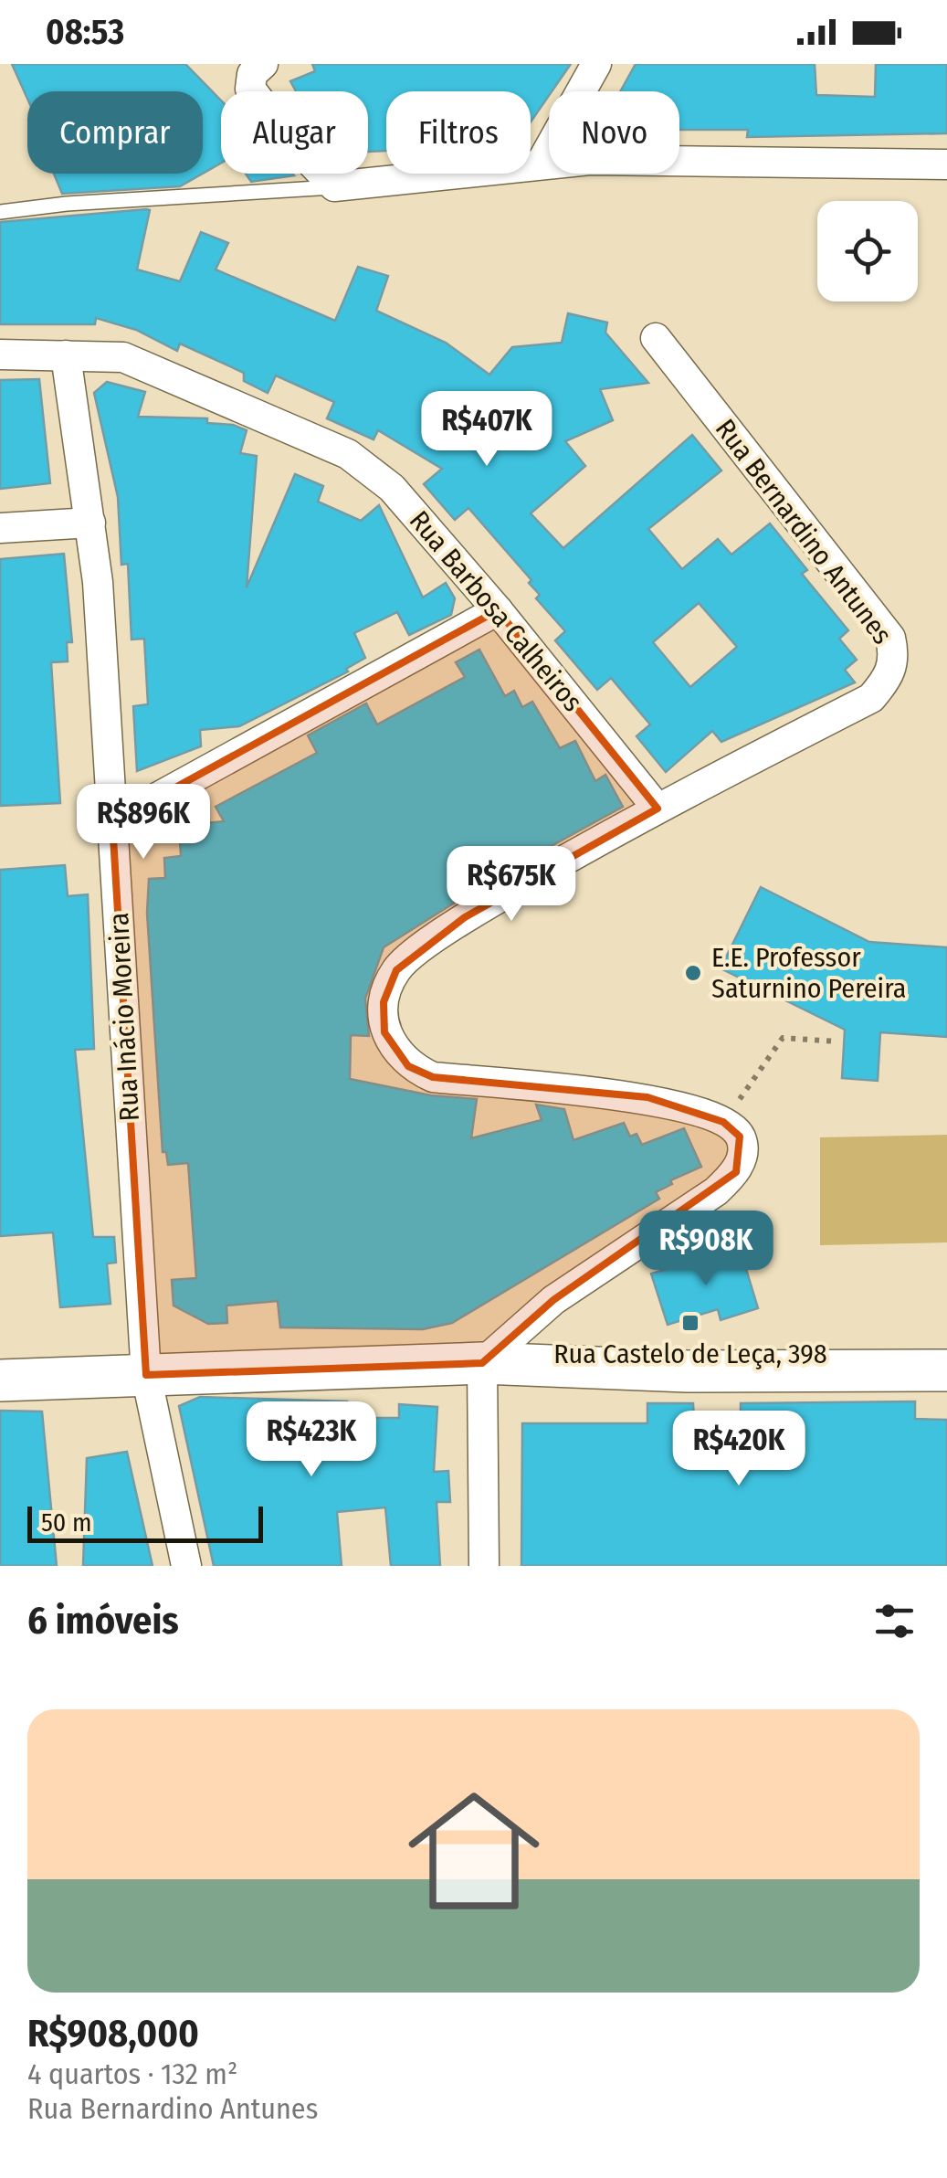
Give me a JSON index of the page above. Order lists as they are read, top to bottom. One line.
{"streets":{"street":["Rua Bernardino Antunes","Rua Barbosa Calheiros","Rua Inácio Moreira"]},"crossings":[["Rua Bernardino Antunes","Rua Barbosa Calheiros"],["Rua Barbosa Calheiros","Rua Inácio Moreira"]],"places":{"other":["E.E. Professor Saturnino Pereira"],"transit":["Rua Castelo de Leça, 398"]},"scale_bar":"50 m","page":{"status":"08:53","chip":["Comprar","Alugar","Filtros","Novo"],"price":["R$407K","R$896K","R$675K","R$908K","R$423K","R$420K"],"scale":"50 m","heading":"6 imóveis","list":[{"name":"R$908,000","note":"4 quartos · 132 m² · Rua Bernardino Antunes"}]}}
